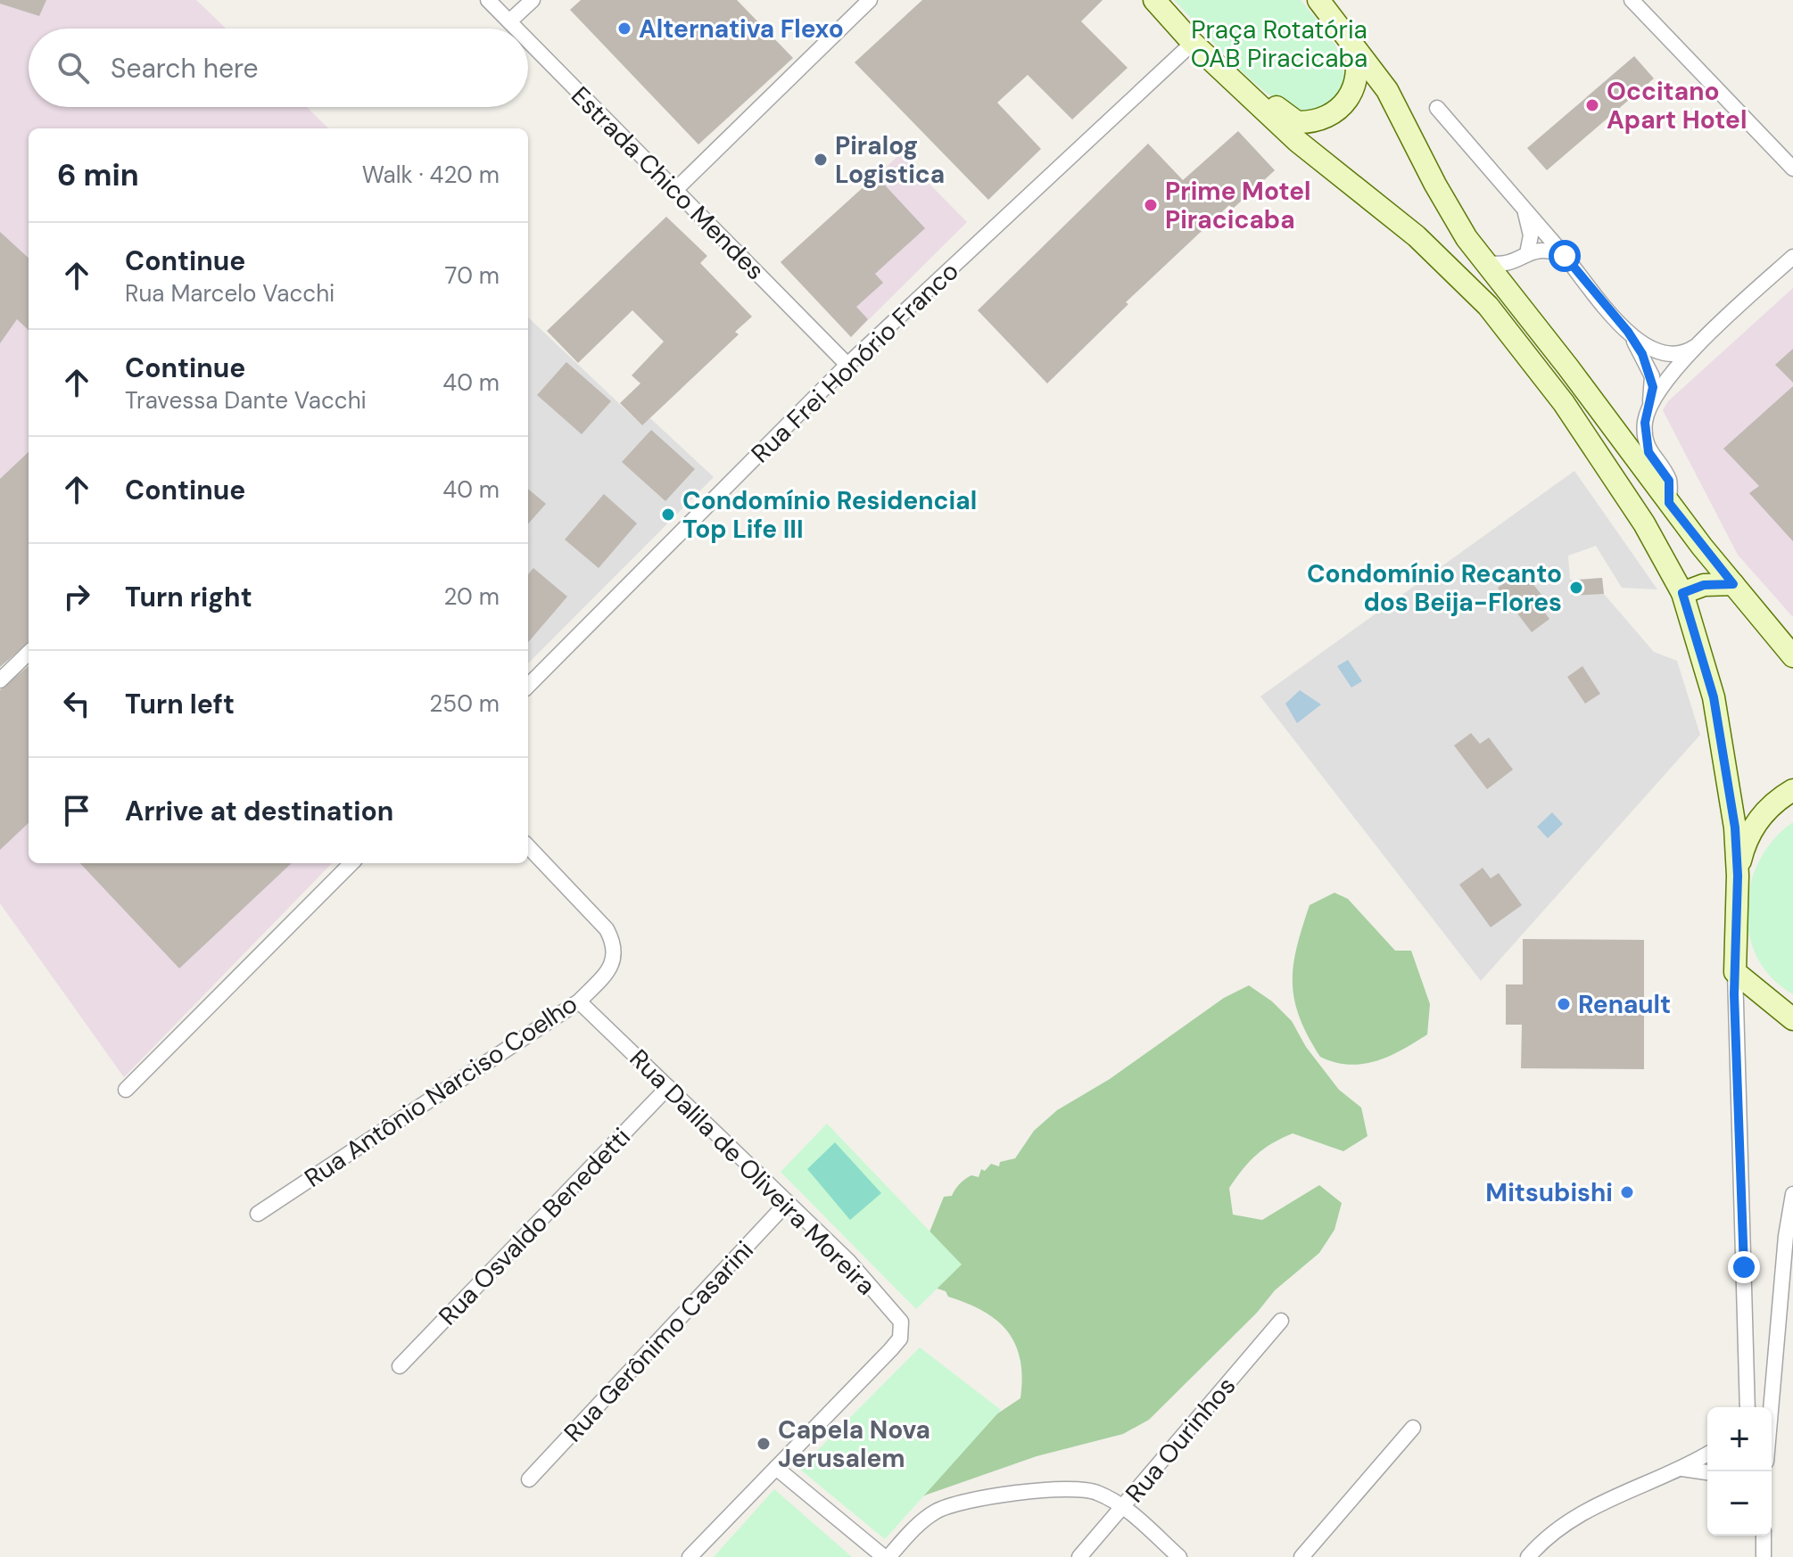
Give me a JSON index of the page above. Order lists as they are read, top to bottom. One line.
{"streets":{"street":["Estrada Chico Mendes","Rua Frei Honório Franco","Rua Antônio Narciso Coelho","Rua Dalila de Oliveira Moreira","Rua Osvaldo Benedetti","Rua Gerônimo Casarini","Rua Ourinhos"]},"crossings":[["Estrada Chico Mendes","Rua Frei Honório Franco"],["Rua Antônio Narciso Coelho","Rua Dalila de Oliveira Moreira"],["Rua Dalila de Oliveira Moreira","Rua Osvaldo Benedetti"],["Rua Dalila de Oliveira Moreira","Rua Gerônimo Casarini"]],"parks":["Praça Rotatória OAB Piracicaba"],"places":["Alternativa Flexo","Occitano Apart Hotel","Piralog Logistica","Prime Motel Piracicaba","Condomínio Residencial Top Life III","Condomínio Recanto dos Beija-Flores","Renault","Mitsubishi","Capela Nova Jerusalem"],"page":{"search":"Search here","heading":["6 min","Walk · 420 m"],"list":[["Continue","Rua Marcelo Vacchi","70 m"],["Continue","Travessa Dante Vacchi","40 m"],["Continue","40 m"],["Turn right","20 m"],["Turn left","250 m"],"Arrive at destination"],"map_buttons":["+","−"]}}
